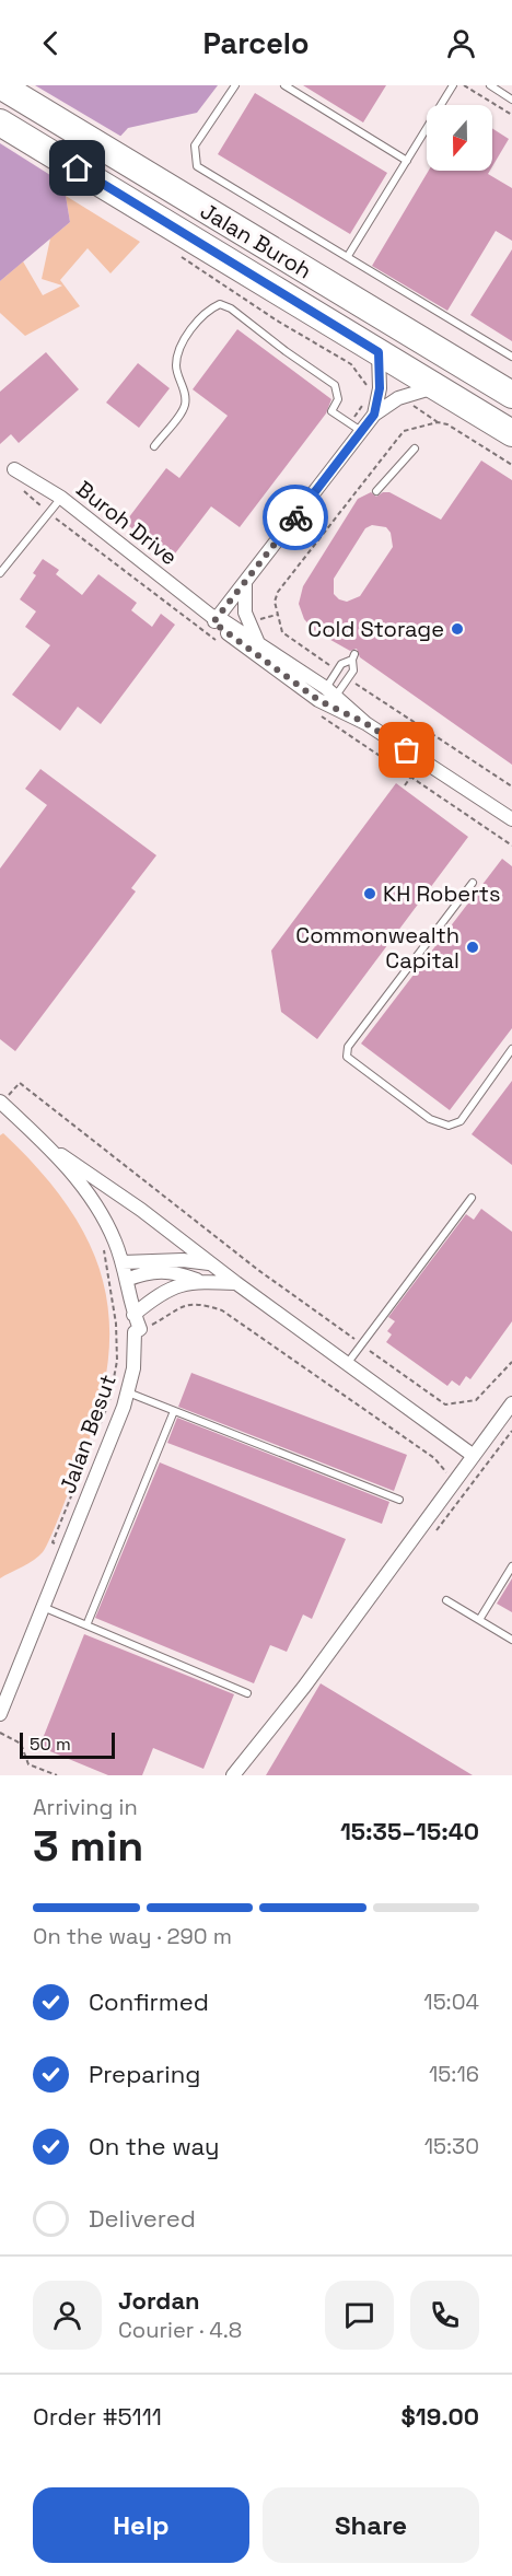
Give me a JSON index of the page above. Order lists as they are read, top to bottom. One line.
{"streets":{"highway":["Jalan Buroh"],"street":["Buroh Drive","Jalan Besut"]},"places":["Cold Storage","KH Roberts","Commonwealth Capital"],"scale_bar":"50 m","north":"bottom","page":{"header":"Parcelo","scale":"50 m","heading":["3 min","Arriving in","15:35–15:40"],"panel":["Jordan","Courier · 4.8","Order #5111","$19.00"],"bar":"On the way · 290 m","list":[["Confirmed","15:04"],["Preparing","15:16"],["On the way","15:30"],"Delivered"],"buttons":["Help","Share"]}}
